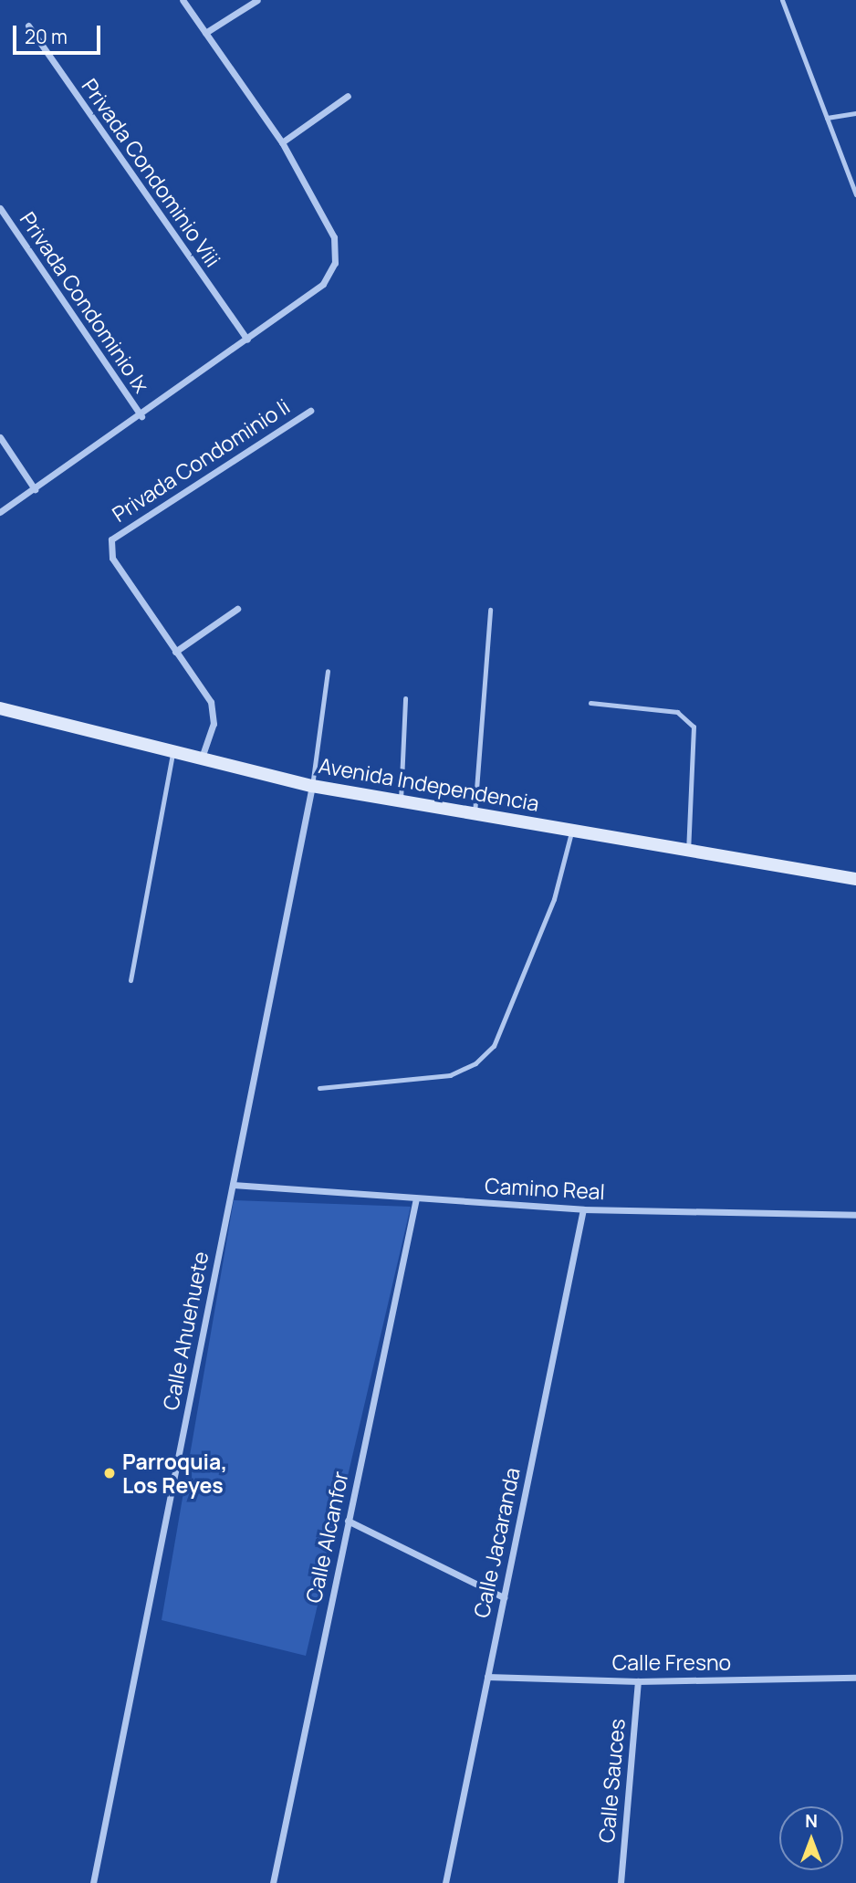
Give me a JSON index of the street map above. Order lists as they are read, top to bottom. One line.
{"streets":{"main road":["Avenida Independencia"],"street":["Privada Condominio Viii","Privada Condominio Ix","Privada Condominio Ii","Camino Real","Calle Ahuehuete","Calle Alcanfor","Calle Jacaranda","Calle Fresno","Calle Sauces"]},"crossings":[["Avenida Independencia","Calle Ahuehuete"],["Camino Real","Calle Ahuehuete"],["Camino Real","Calle Alcanfor"],["Camino Real","Calle Jacaranda"],["Calle Jacaranda","Calle Fresno"],["Calle Fresno","Calle Sauces"]],"places":["Parroquia, Los Reyes"],"scale_bar":"20 m","north":"top"}
